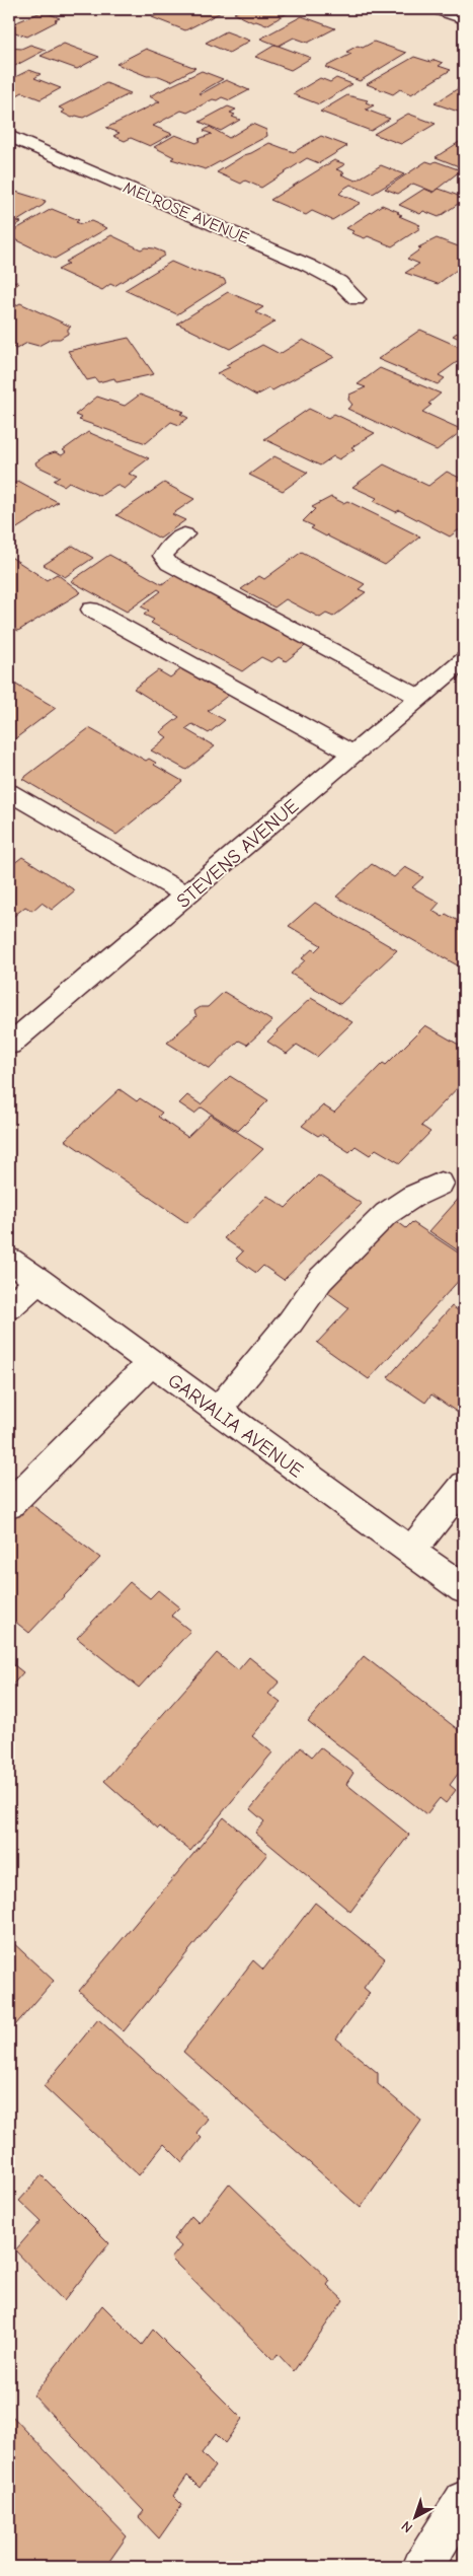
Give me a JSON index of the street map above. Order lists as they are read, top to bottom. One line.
{"streets":{"street":["MELROSE AVENUE","STEVENS AVENUE","GARVALIA AVENUE"]},"north":"bottom left"}
